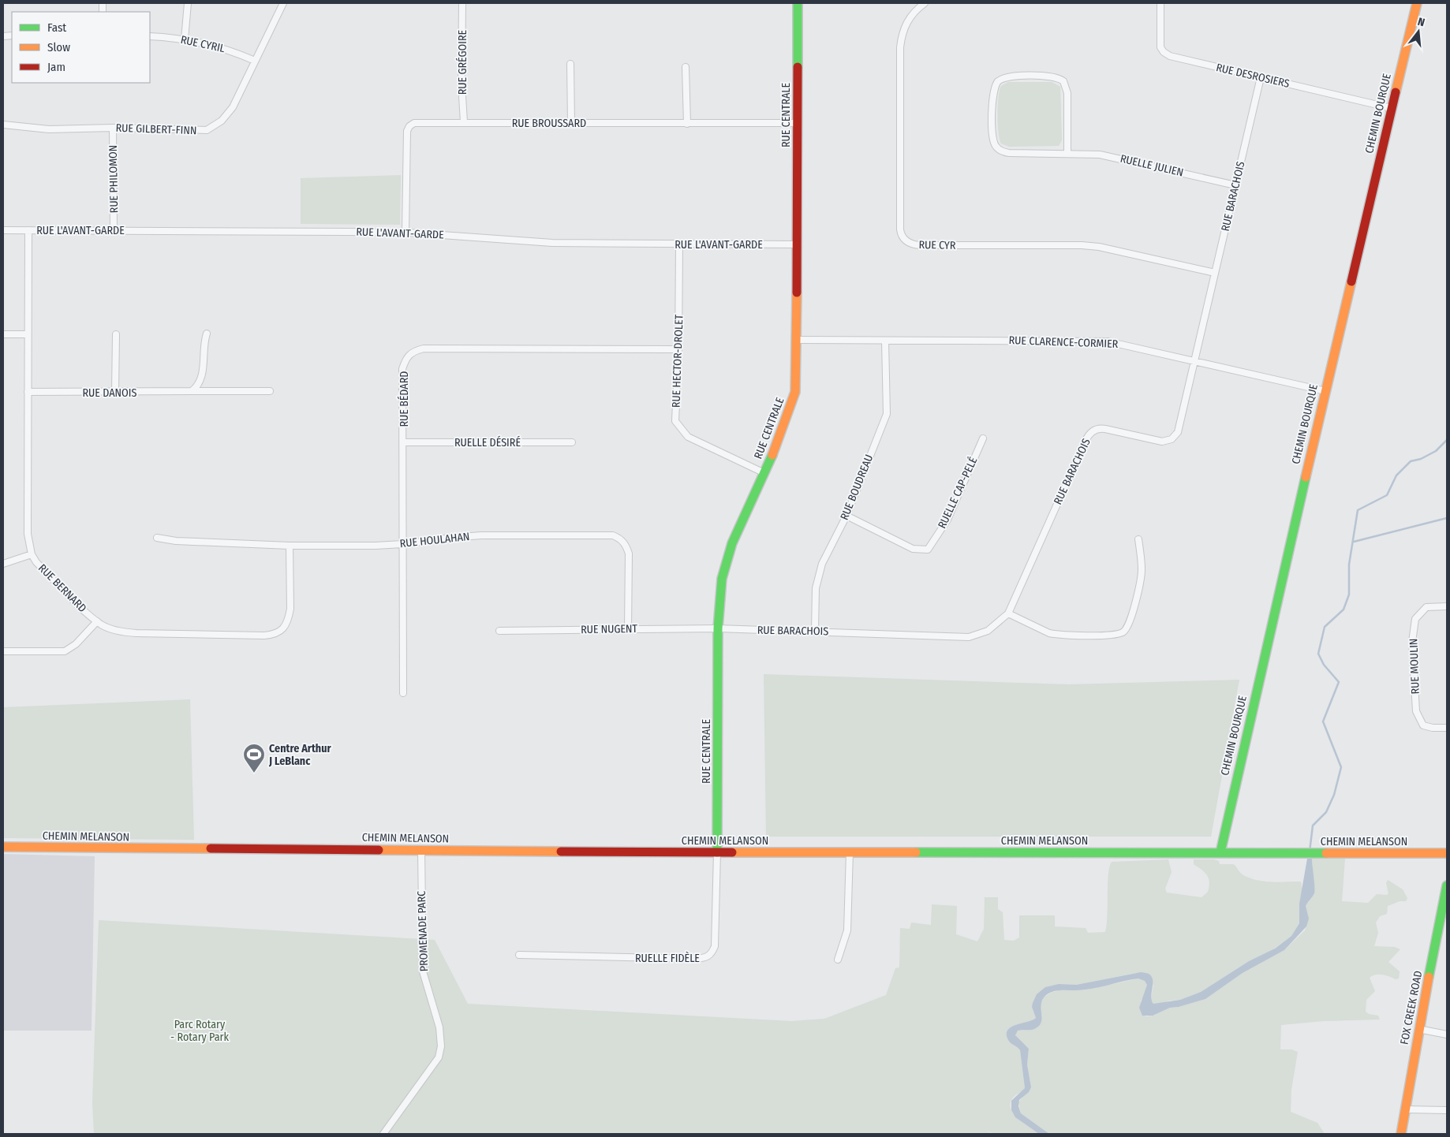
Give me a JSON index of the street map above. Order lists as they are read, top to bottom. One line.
{"streets":{"street":["RUE CYRIL","RUE GRÉGOIRE","RUE DESROSIERS","CHEMIN BOURQUE","RUE CENTRALE","RUE BROUSSARD","RUE GILBERT-FINN","RUELLE JULIEN","RUE PHILOMON","RUE BARACHOIS","RUE L'AVANT-GARDE","RUE CYR","RUE CLARENCE-CORMIER","RUE HECTOR-DROLET","RUE DANOIS","RUE BÉDARD","RUELLE DÉSIRÉ","RUE BOUDREAU","RUELLE CAP-PELÉ","RUE HOULAHAN","RUE BERNARD","RUE NUGENT","RUE MOULIN","CHEMIN MELANSON","PROMENADE PARC","RUELLE FIDÈLE","FOX CREEK ROAD"]},"crossings":[["RUE CYRIL","RUE GILBERT-FINN"],["RUE GRÉGOIRE","RUE BROUSSARD"],["RUE DESROSIERS","CHEMIN BOURQUE"],["RUE DESROSIERS","RUE BARACHOIS"],["CHEMIN BOURQUE","RUE CLARENCE-CORMIER"],["CHEMIN BOURQUE","CHEMIN MELANSON"],["RUE CENTRALE","RUE BROUSSARD"],["RUE CENTRALE","RUE BARACHOIS"],["RUE CENTRALE","RUE L'AVANT-GARDE"],["RUE CENTRALE","RUE CLARENCE-CORMIER"],["RUE CENTRALE","RUE HECTOR-DROLET"],["RUE CENTRALE","RUE NUGENT"],["RUE CENTRALE","CHEMIN MELANSON"],["RUE CENTRALE","RUELLE FIDÈLE"],["RUE BROUSSARD","RUE L'AVANT-GARDE"],["RUE GILBERT-FINN","RUE PHILOMON"],["RUELLE JULIEN","RUE BARACHOIS"],["RUE PHILOMON","RUE L'AVANT-GARDE"],["RUE BARACHOIS","RUE CYR"],["RUE BARACHOIS","RUE CLARENCE-CORMIER"],["RUE BARACHOIS","RUE BOUDREAU"],["RUE BARACHOIS","RUE NUGENT"],["RUE L'AVANT-GARDE","RUE HECTOR-DROLET"],["RUE L'AVANT-GARDE","RUE BERNARD"],["RUE CLARENCE-CORMIER","RUE BOUDREAU"],["RUE HECTOR-DROLET","RUE BÉDARD"],["RUE DANOIS","RUE BERNARD"],["RUE BÉDARD","RUELLE DÉSIRÉ"],["RUE BÉDARD","RUE HOULAHAN"],["RUE BOUDREAU","RUELLE CAP-PELÉ"],["RUE HOULAHAN","RUE BERNARD"],["RUE HOULAHAN","RUE NUGENT"],["CHEMIN MELANSON","PROMENADE PARC"],["CHEMIN MELANSON","RUELLE FIDÈLE"]],"parks":["Parc Rotary - Rotary Park"],"places":{"sports":["Centre Arthur J LeBlanc"]},"legend":["Fast","Slow","Jam"],"north":"top"}
